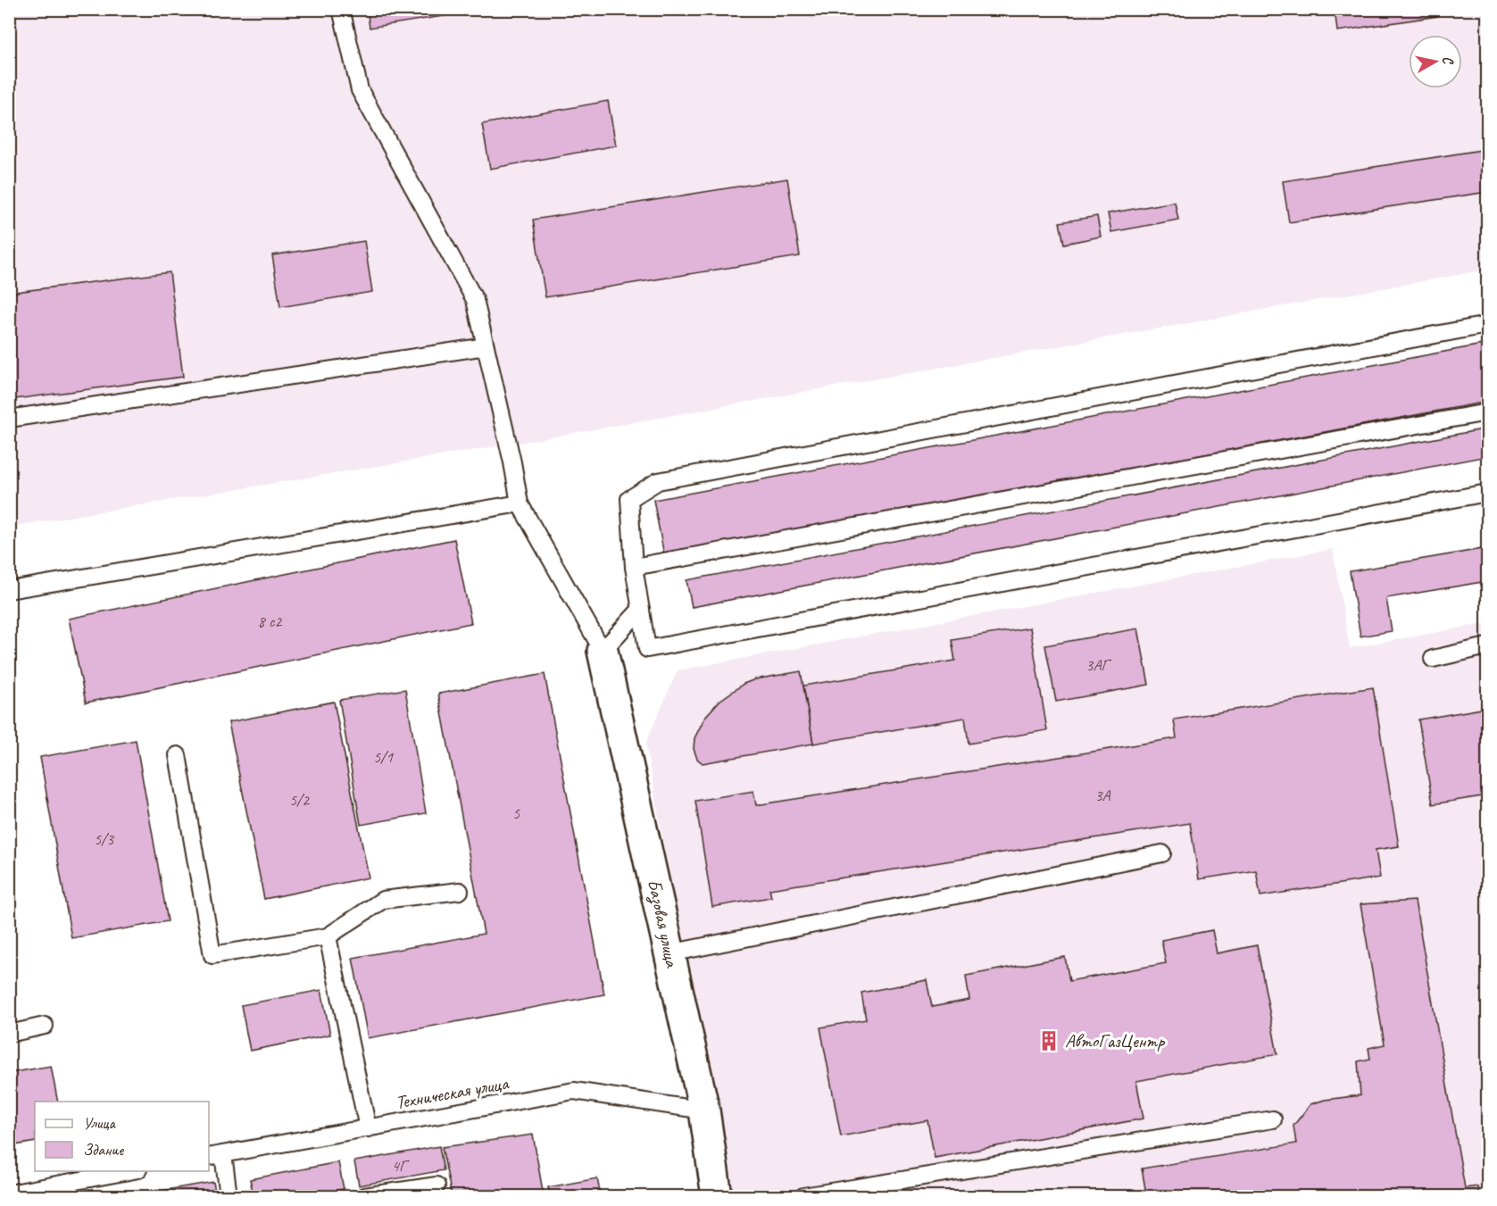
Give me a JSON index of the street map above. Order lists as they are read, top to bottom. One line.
{"streets":{"street":["Базовая улица"],"lane":["Техническая улица"]},"crossings":[["Базовая улица","Техническая улица"]],"places":{"building":["АвтоГазЦентр"]},"house_numbers":["8 с2","3АГ","5/1","3А","5/2","5","5/3","4Г"],"legend":["Улица","Здание"],"north":"right"}
